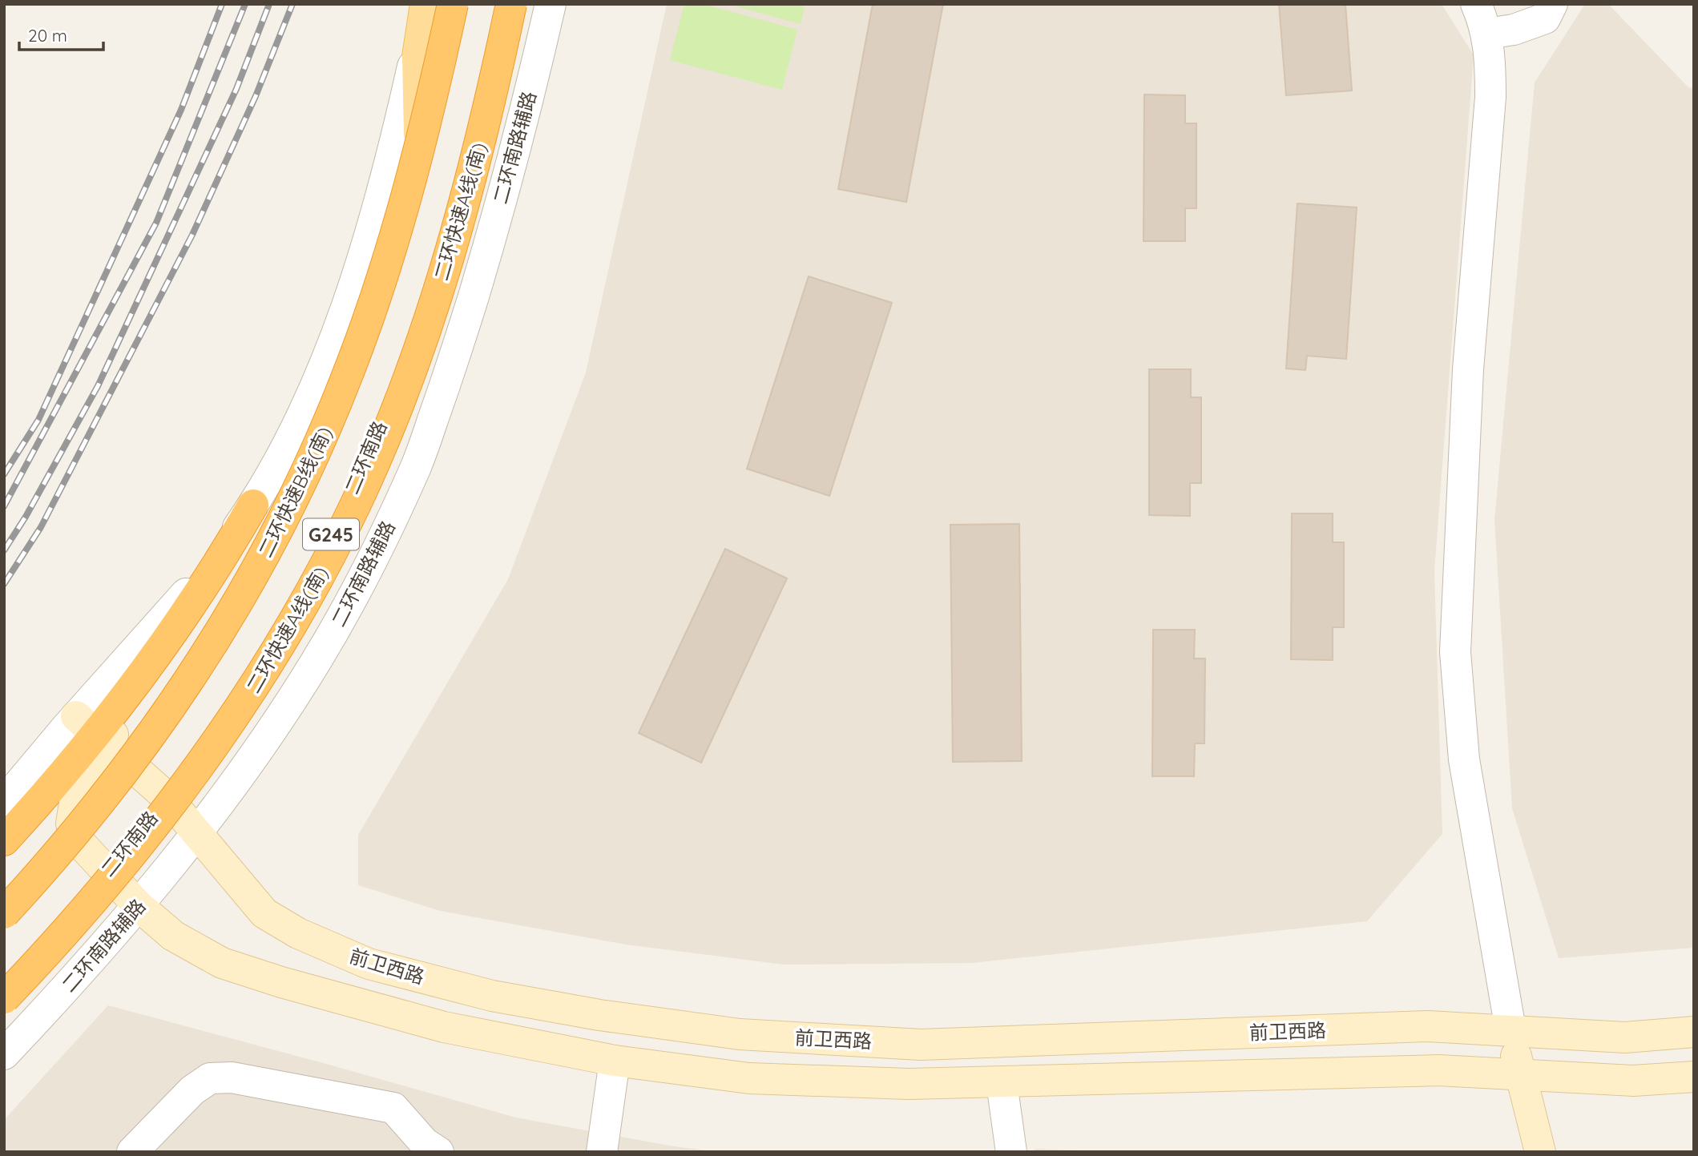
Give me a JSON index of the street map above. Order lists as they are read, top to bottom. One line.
{"streets":{"highway":["二环快速A线(南)","二环快速B线(南)"],"main road":["二环南路","G245","前卫西路"],"street":["二环南路辅路"]},"crossings":[["二环南路辅路","前卫西路"],["二环南路","前卫西路"]],"scale_bar":"20 m"}
